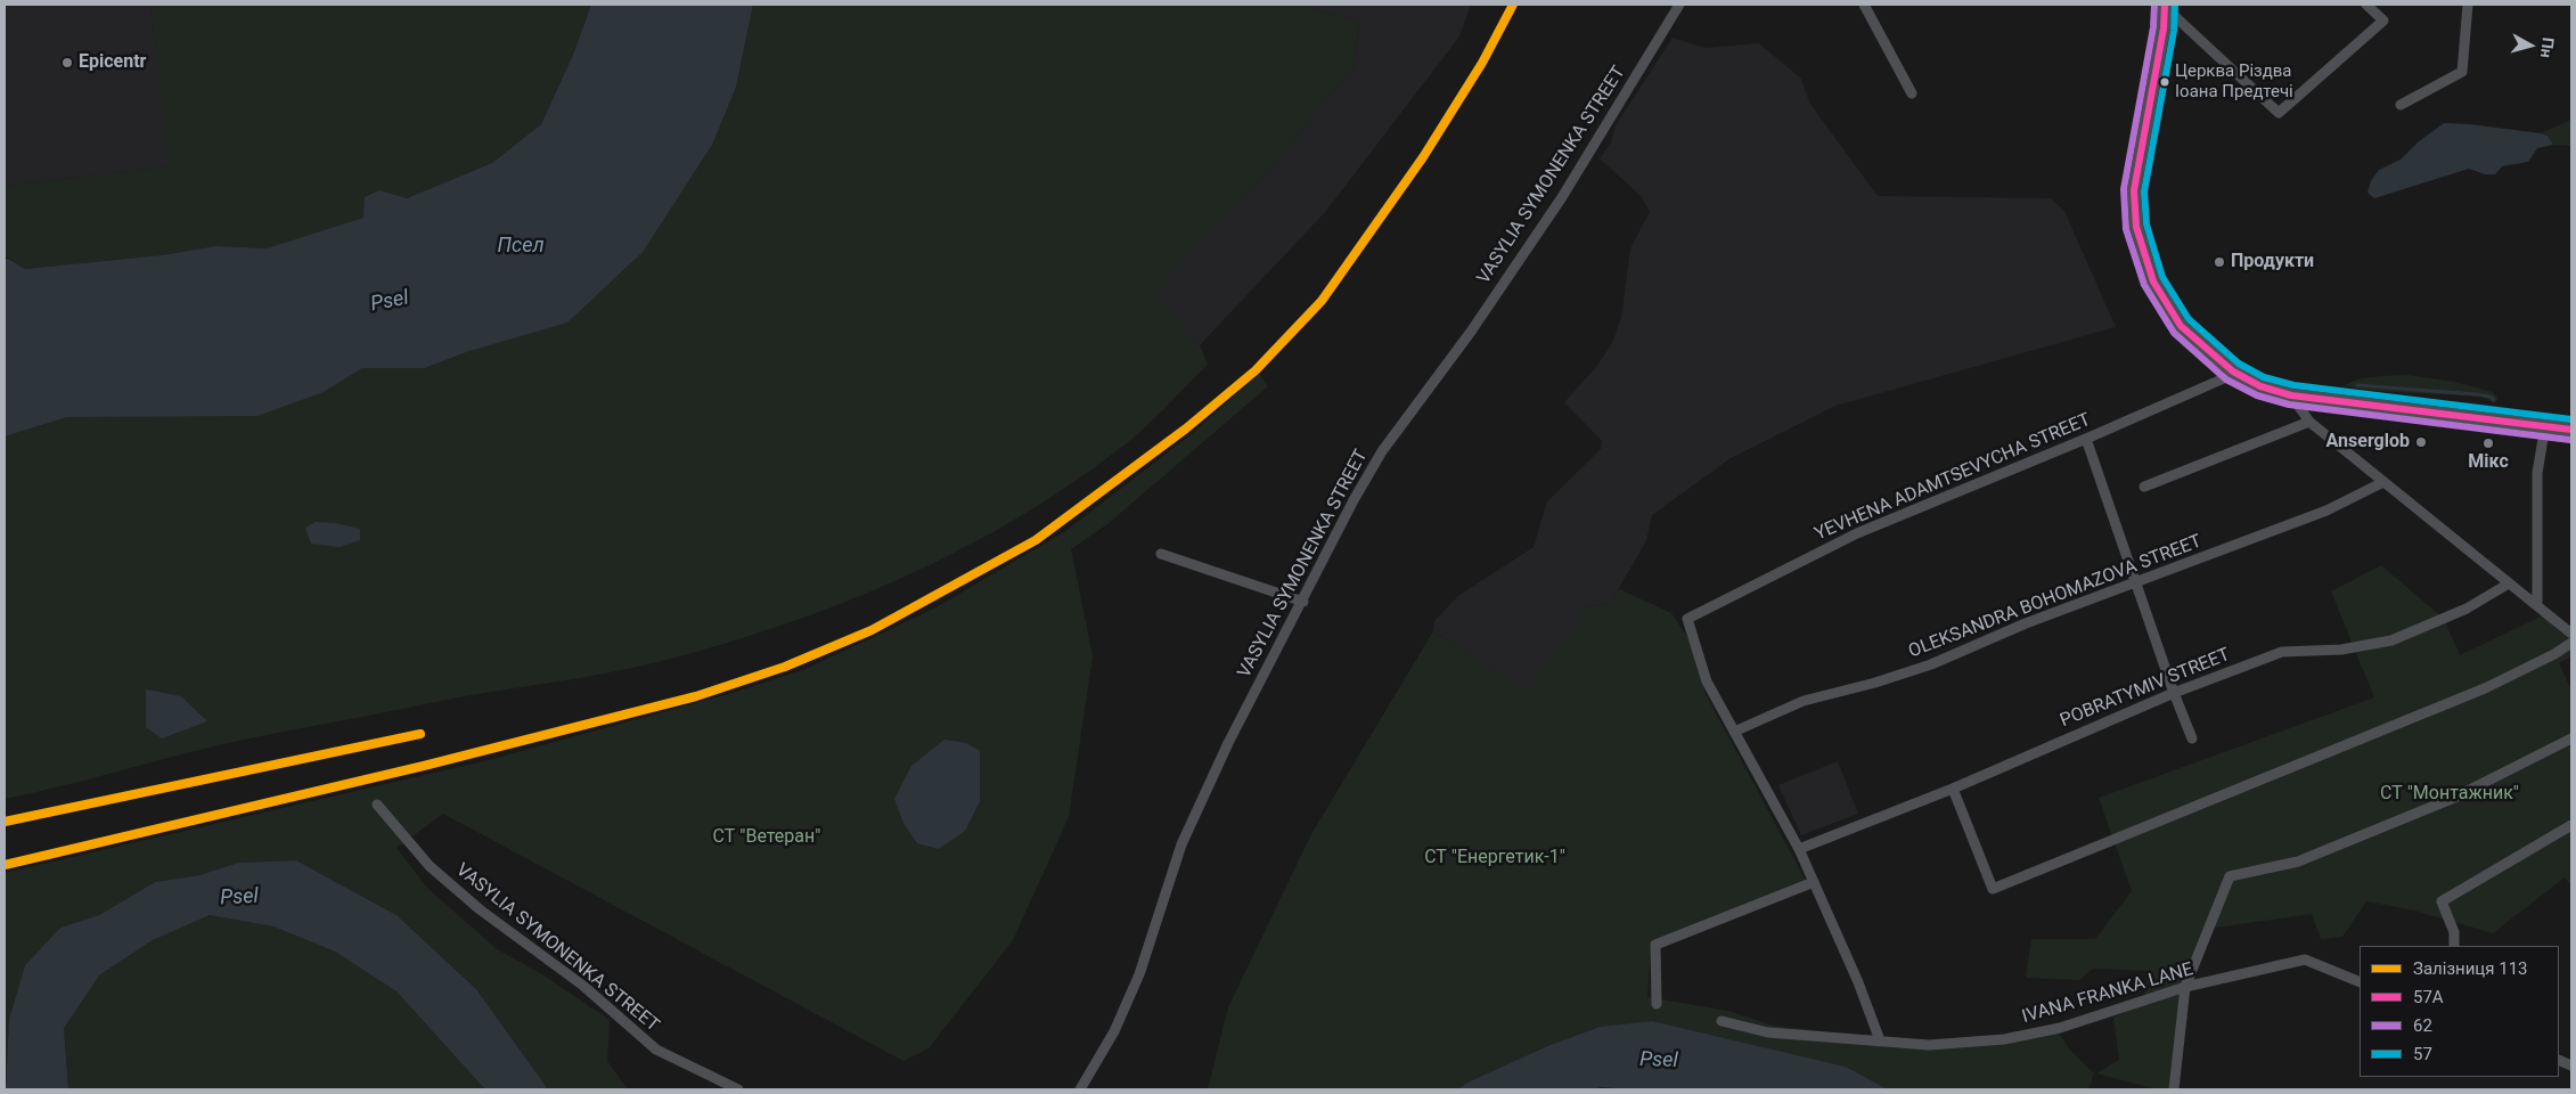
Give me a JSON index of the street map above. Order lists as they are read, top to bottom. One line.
{"streets":{"street":["VASYLIA SYMONENKA STREET","YEVHENA ADAMTSEVYCHA STREET","OLEKSANDRA BOHOMAZOVA STREET","POBRATYMIV STREET","IVANA FRANKA LANE"]},"crossings":[["YEVHENA ADAMTSEVYCHA STREET","OLEKSANDRA BOHOMAZOVA STREET"]],"water":["Псел","Psel"],"parks":["СТ \"Монтажник\"","СТ \"Ветеран\"","СТ \"Енергетик-1\""],"places":["Epicentr","Церква Різдва Іоана Предтечі","Продукти","Anserglob","Мікс"],"lines":["rail line 113","transit line 57А","transit line 62","transit line 57"],"legend":["Залізниця 113","57А","62","57"],"north":"right"}
